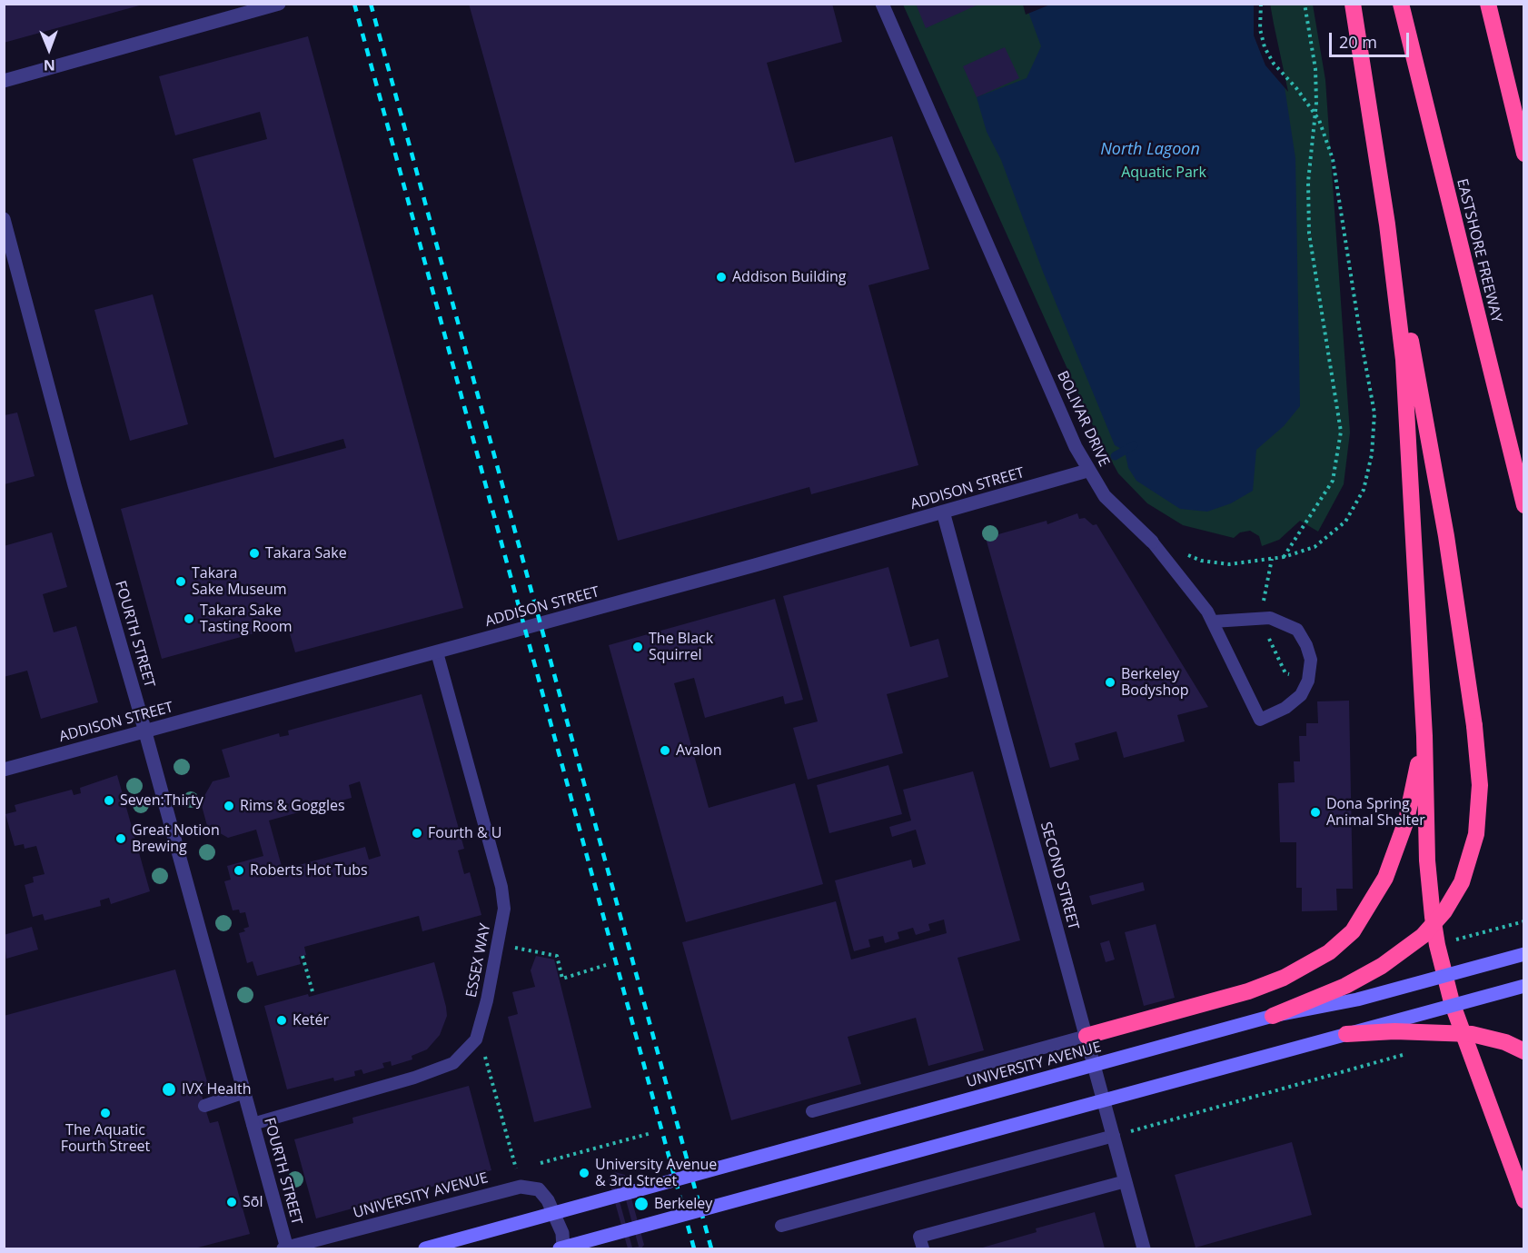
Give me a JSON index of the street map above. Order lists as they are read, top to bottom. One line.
{"streets":{"highway":["EASTSHORE FREEWAY"],"main road":["UNIVERSITY AVENUE"],"street":["BOLIVAR DRIVE","ADDISON STREET","FOURTH STREET","SECOND STREET"],"lane":["ESSEX WAY"]},"crossings":[["BOLIVAR DRIVE","ADDISON STREET"],["ADDISON STREET","FOURTH STREET"],["ADDISON STREET","SECOND STREET"],["ADDISON STREET","ESSEX WAY"],["FOURTH STREET","ESSEX WAY"],["FOURTH STREET","UNIVERSITY AVENUE"]],"water":["North Lagoon"],"parks":["Aquatic Park"],"places":["Addison Building","Takara Sake","Takara Sake Museum","Takara Sake Tasting Room","The Black Squirrel","Berkeley Bodyshop","Avalon","Seven:Thirty","Rims & Goggles","Dona Spring Animal Shelter","Fourth & U","Great Notion Brewing","Roberts Hot Tubs","Ketér","IVX Health","The Aquatic Fourth Street","University Avenue & 3rd Street","Sōl","Berkeley"],"scale_bar":"20 m","north":"bottom"}
